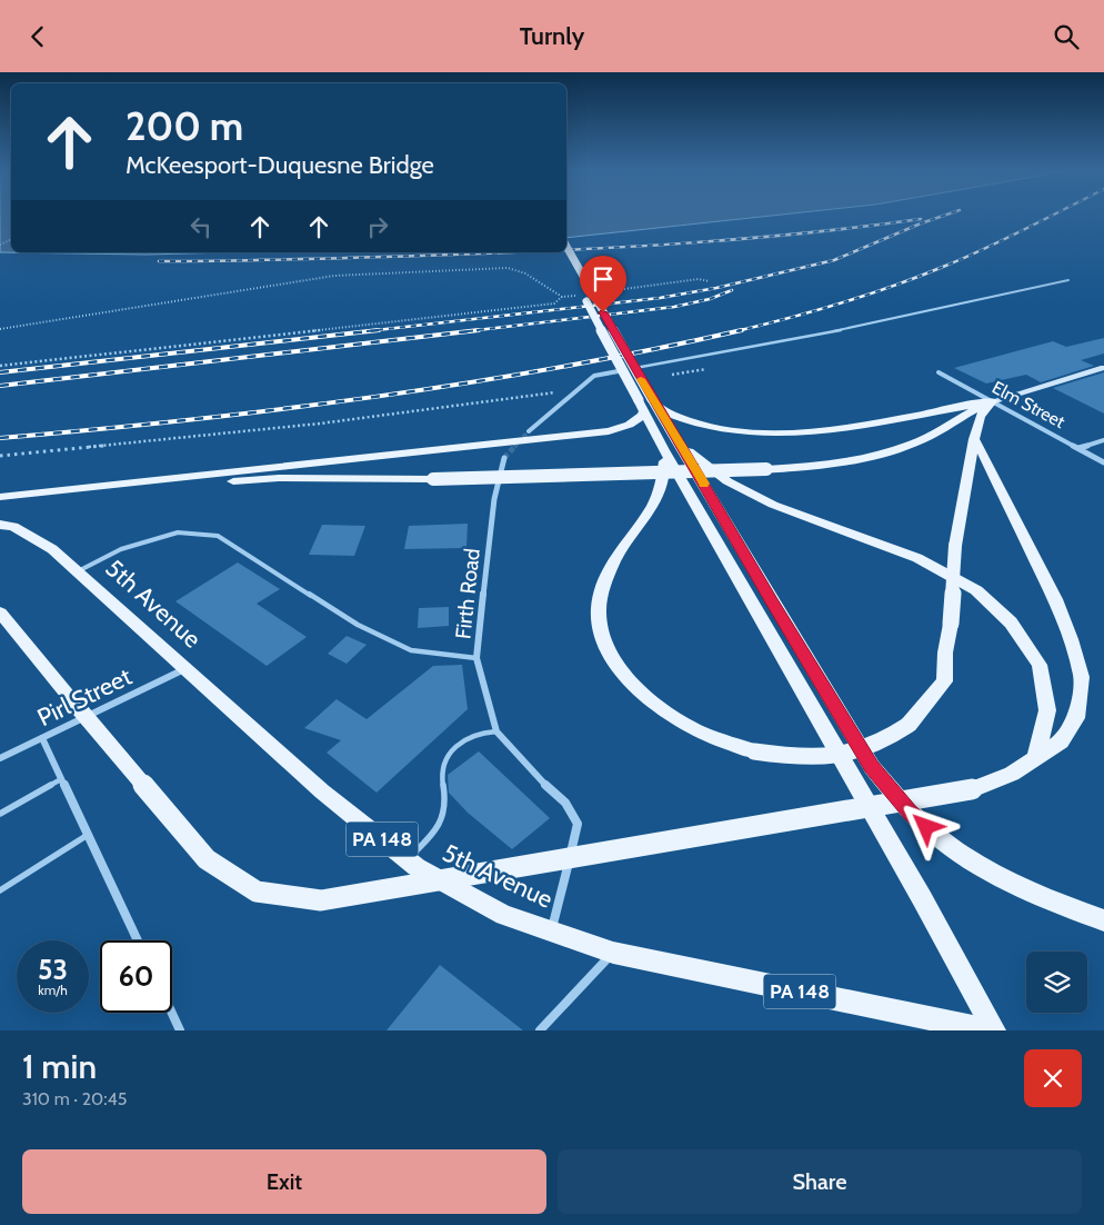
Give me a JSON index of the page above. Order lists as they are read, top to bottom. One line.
{"streets":{"main road":["5th Avenue","PA 148"],"street":["Elm Street","Firth Road","Pirl Street"]},"crossings":[["5th Avenue","Pirl Street"]],"page":{"header":"Turnly","turn":["200 m","McKeesport-Duquesne Bridge"],"speed":"53 km/h","limit":"60","heading":["1 min","310 m · 20:45"],"buttons":["Exit","Share"]}}
